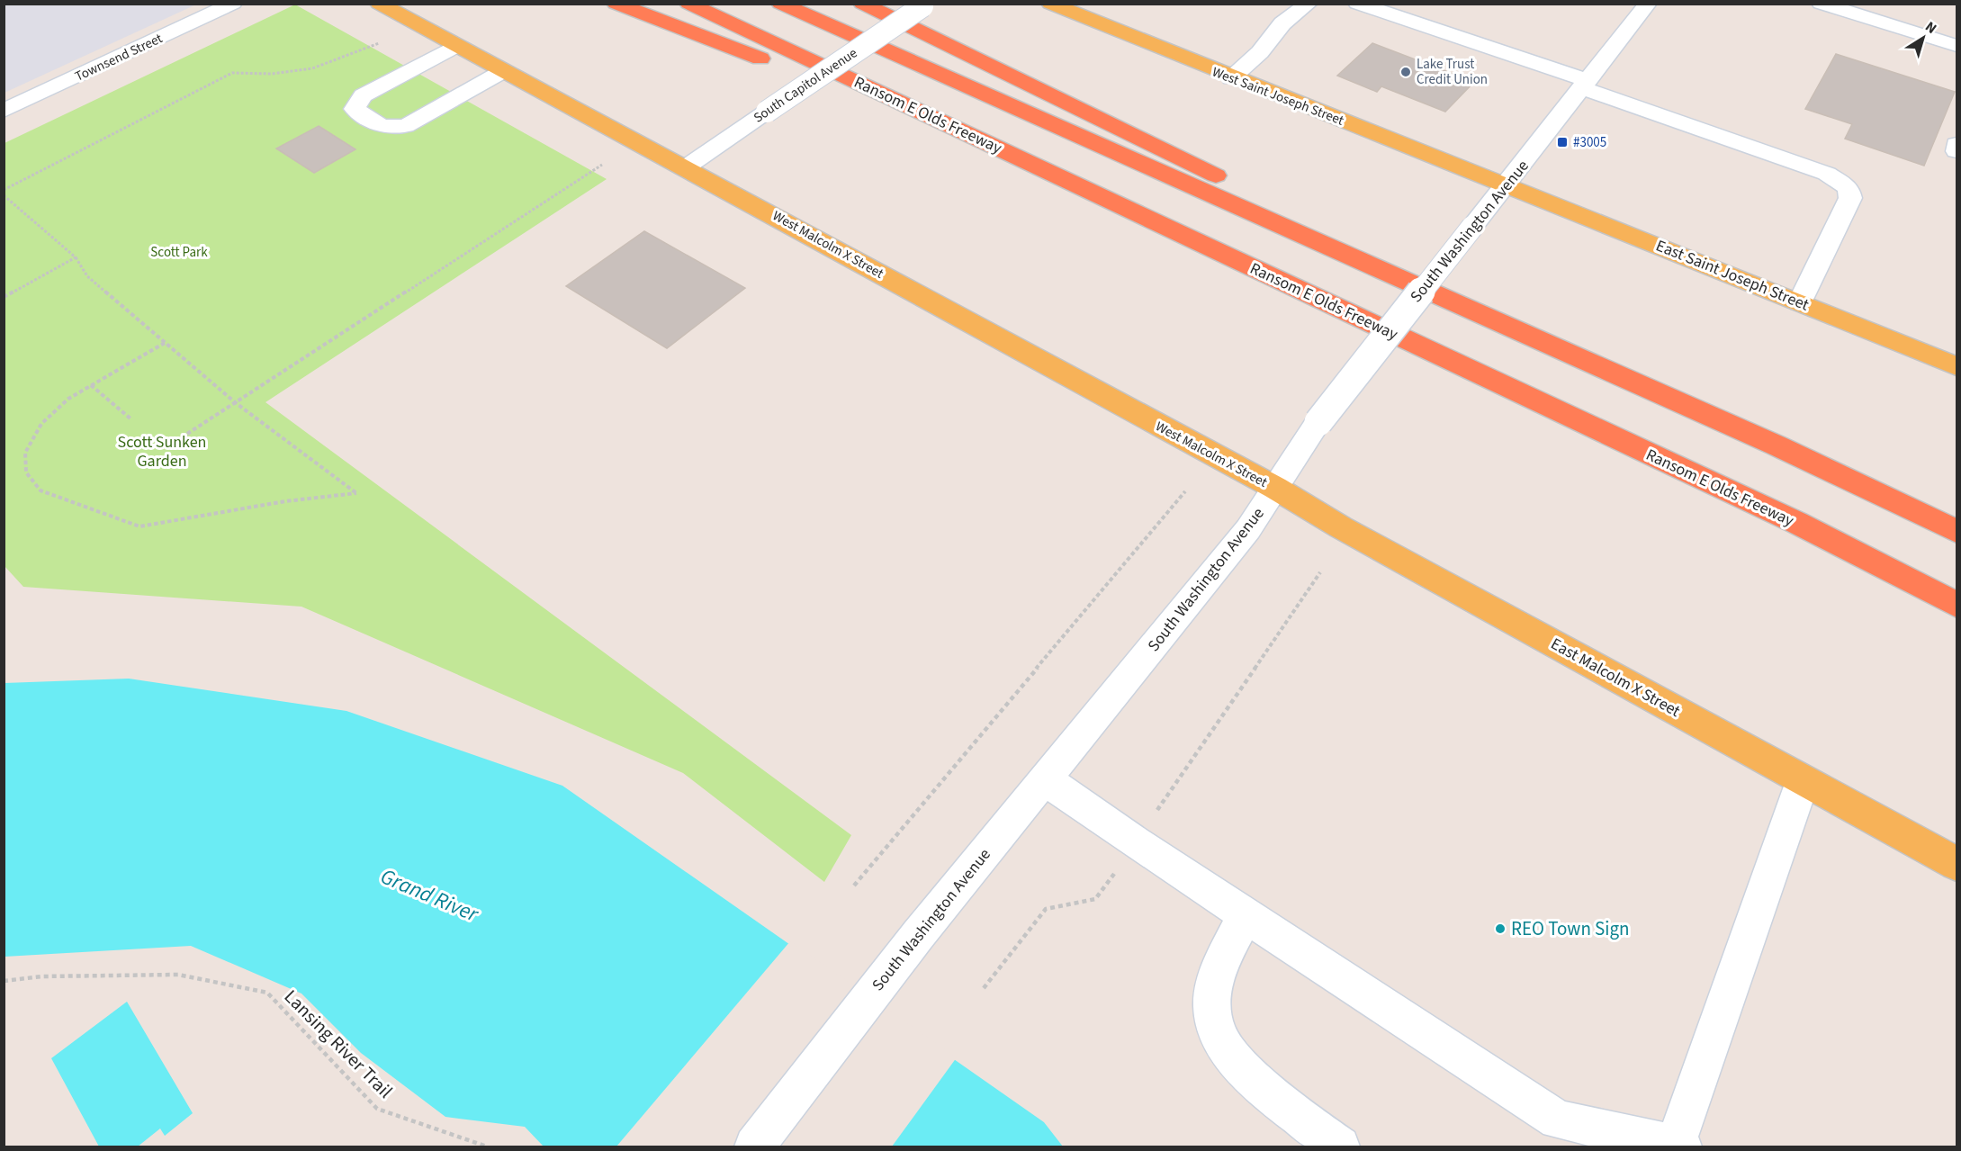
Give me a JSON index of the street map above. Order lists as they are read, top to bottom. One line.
{"streets":{"highway":["Ransom E Olds Freeway"],"main road":["West Saint Joseph Street","West Malcolm X Street","East Saint Joseph Street","East Malcolm X Street"],"street":["Townsend Street","South Capitol Avenue","South Washington Avenue"],"path":["Lansing River Trail"]},"crossings":[["South Capitol Avenue","West Malcolm X Street"],["West Saint Joseph Street","South Washington Avenue"],["West Saint Joseph Street","East Saint Joseph Street"],["South Washington Avenue","West Malcolm X Street"],["South Washington Avenue","East Saint Joseph Street"],["South Washington Avenue","East Malcolm X Street"],["West Malcolm X Street","East Malcolm X Street"]],"water":["Grand River"],"parks":["Scott Park","Scott Sunken Garden"],"places":{"other":["Lake Trust Credit Union","REO Town Sign"],"transit":["#3005"]},"north":"top right"}
